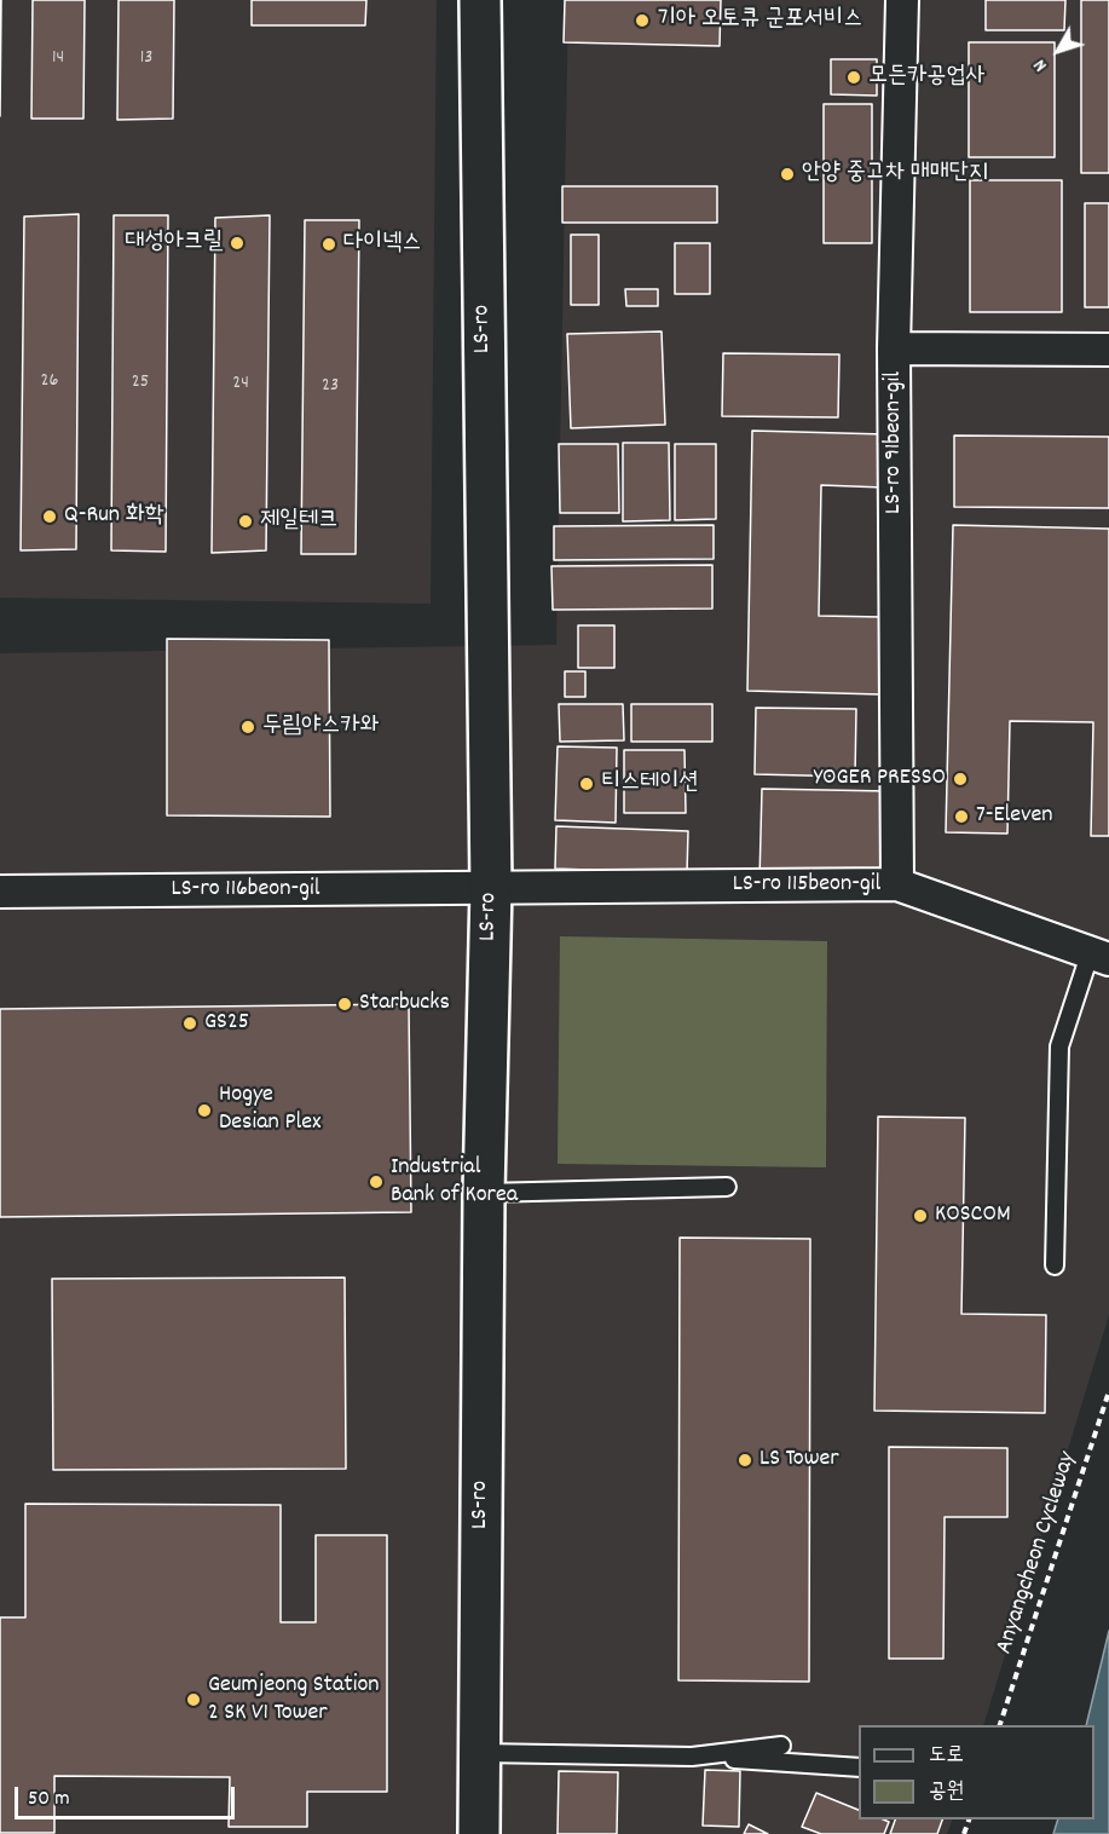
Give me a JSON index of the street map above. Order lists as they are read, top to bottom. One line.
{"streets":{"street":["LS-ro","LS-ro 91beon-gil","LS-ro 115beon-gil","LS-ro 116beon-gil"],"path":["Anyangcheon Cycleway"]},"crossings":[["LS-ro","LS-ro 115beon-gil"],["LS-ro","LS-ro 116beon-gil"],["LS-ro 91beon-gil","LS-ro 115beon-gil"],["LS-ro 115beon-gil","LS-ro 116beon-gil"]],"places":["기아 오토큐 군포서비스","모든카공업사","안양 중고차 매매단지","대성아크릴","다이넥스","Q-Run 화학","제일테크","두림야스카와","YOGER PRESSO","티스테이션","7-Eleven","Starbucks","GS25","Hogye Desian Plex","Industrial Bank of Korea","KOSCOM","LS Tower","Geumjeong Station 2 SK V1 Tower"],"house_numbers":["14","13","26","25","24","23"],"legend":["도로","공원"],"scale_bar":"50 m","north":"bottom left"}
